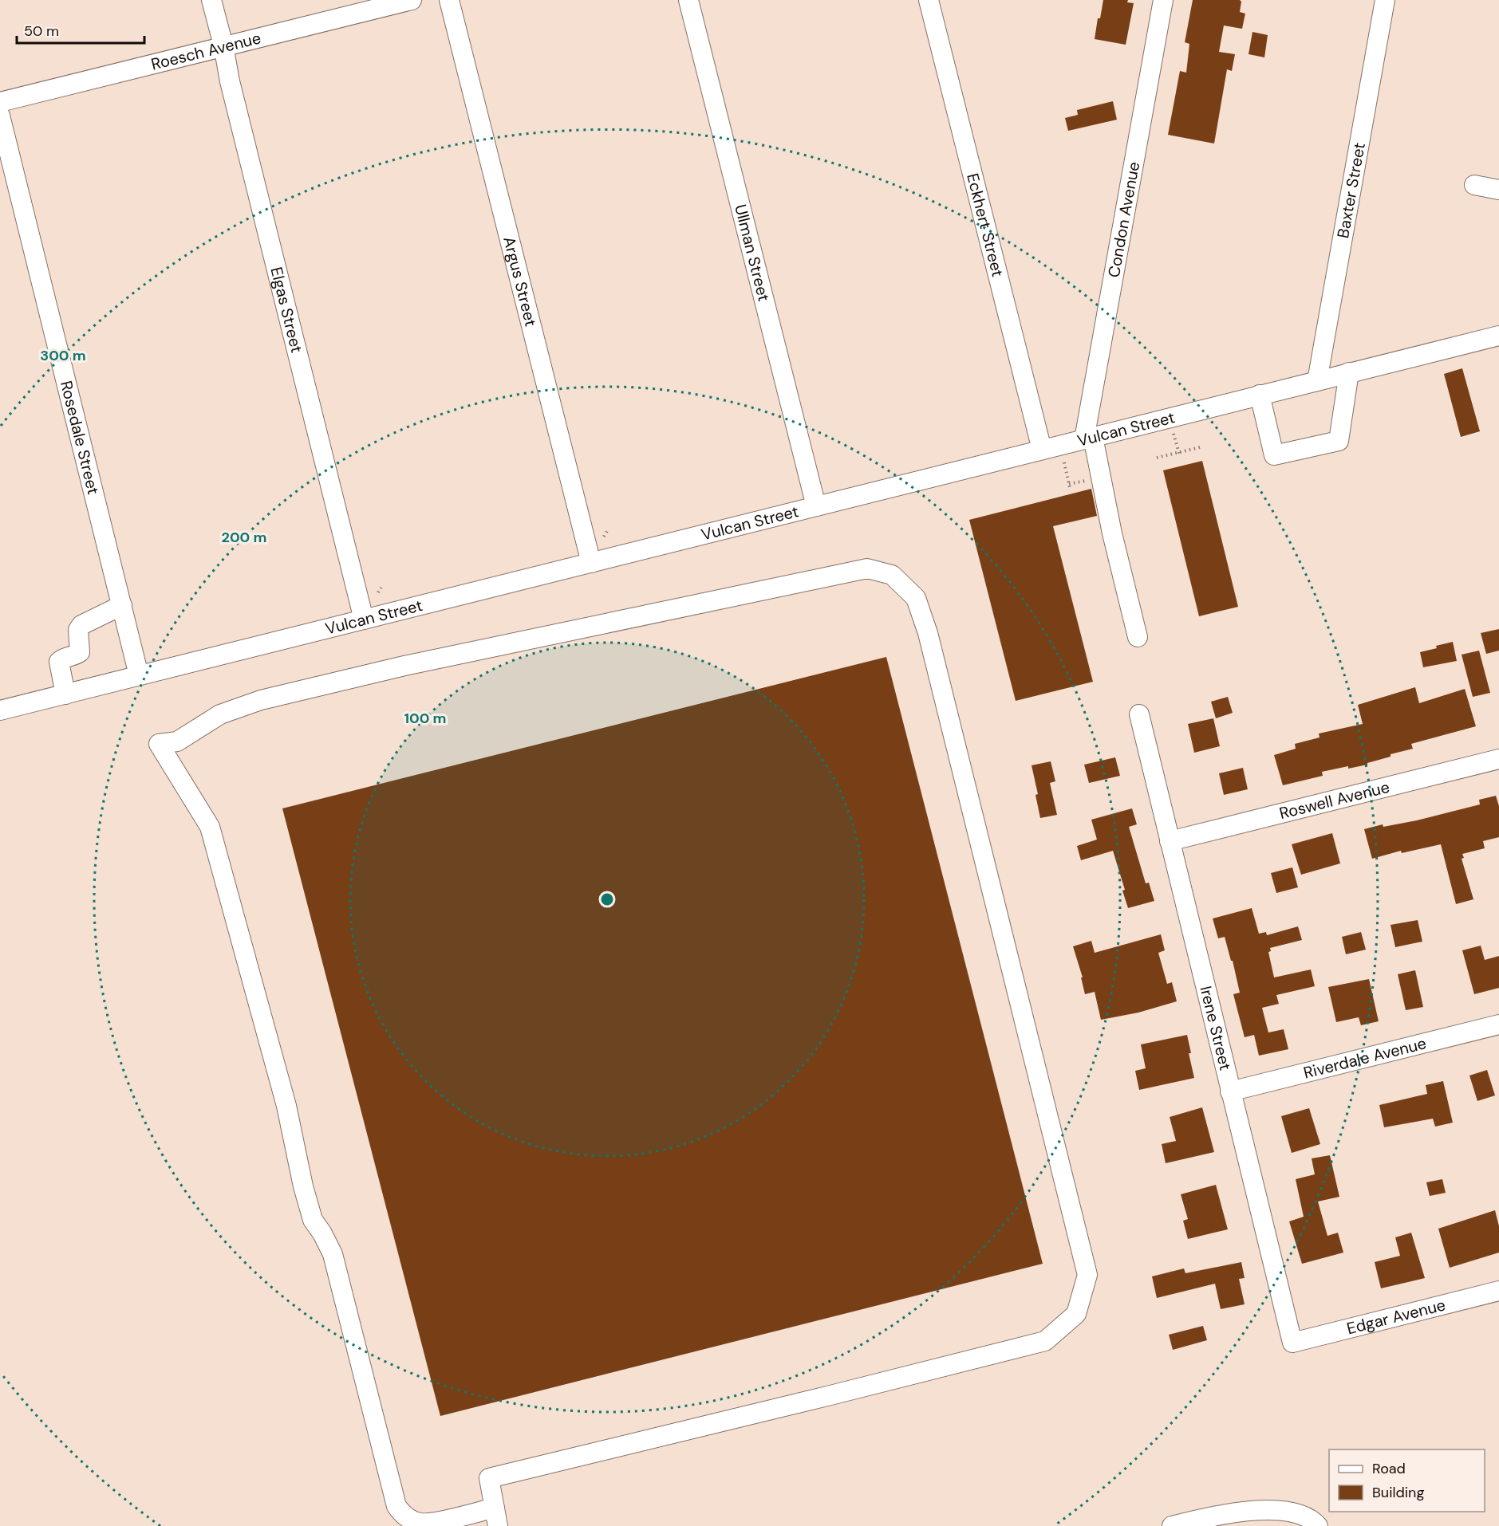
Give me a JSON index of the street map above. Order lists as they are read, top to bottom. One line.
{"streets":{"street":["Roesch Avenue","Baxter Street","Condon Avenue","Eckhert Street","Ullman Street","Argus Street","Elgas Street","Vulcan Street","Rosedale Street","Roswell Avenue","Irene Street","Riverdale Avenue","Edgar Avenue"]},"crossings":[["Roesch Avenue","Elgas Street"],["Baxter Street","Vulcan Street"],["Condon Avenue","Vulcan Street"],["Eckhert Street","Vulcan Street"],["Ullman Street","Vulcan Street"],["Argus Street","Vulcan Street"],["Elgas Street","Vulcan Street"],["Vulcan Street","Rosedale Street"],["Roswell Avenue","Irene Street"],["Irene Street","Riverdale Avenue"],["Irene Street","Edgar Avenue"]],"legend":["Road","Building"],"scale_bar":"50 m","rings":["300 m","200 m","100 m"]}
